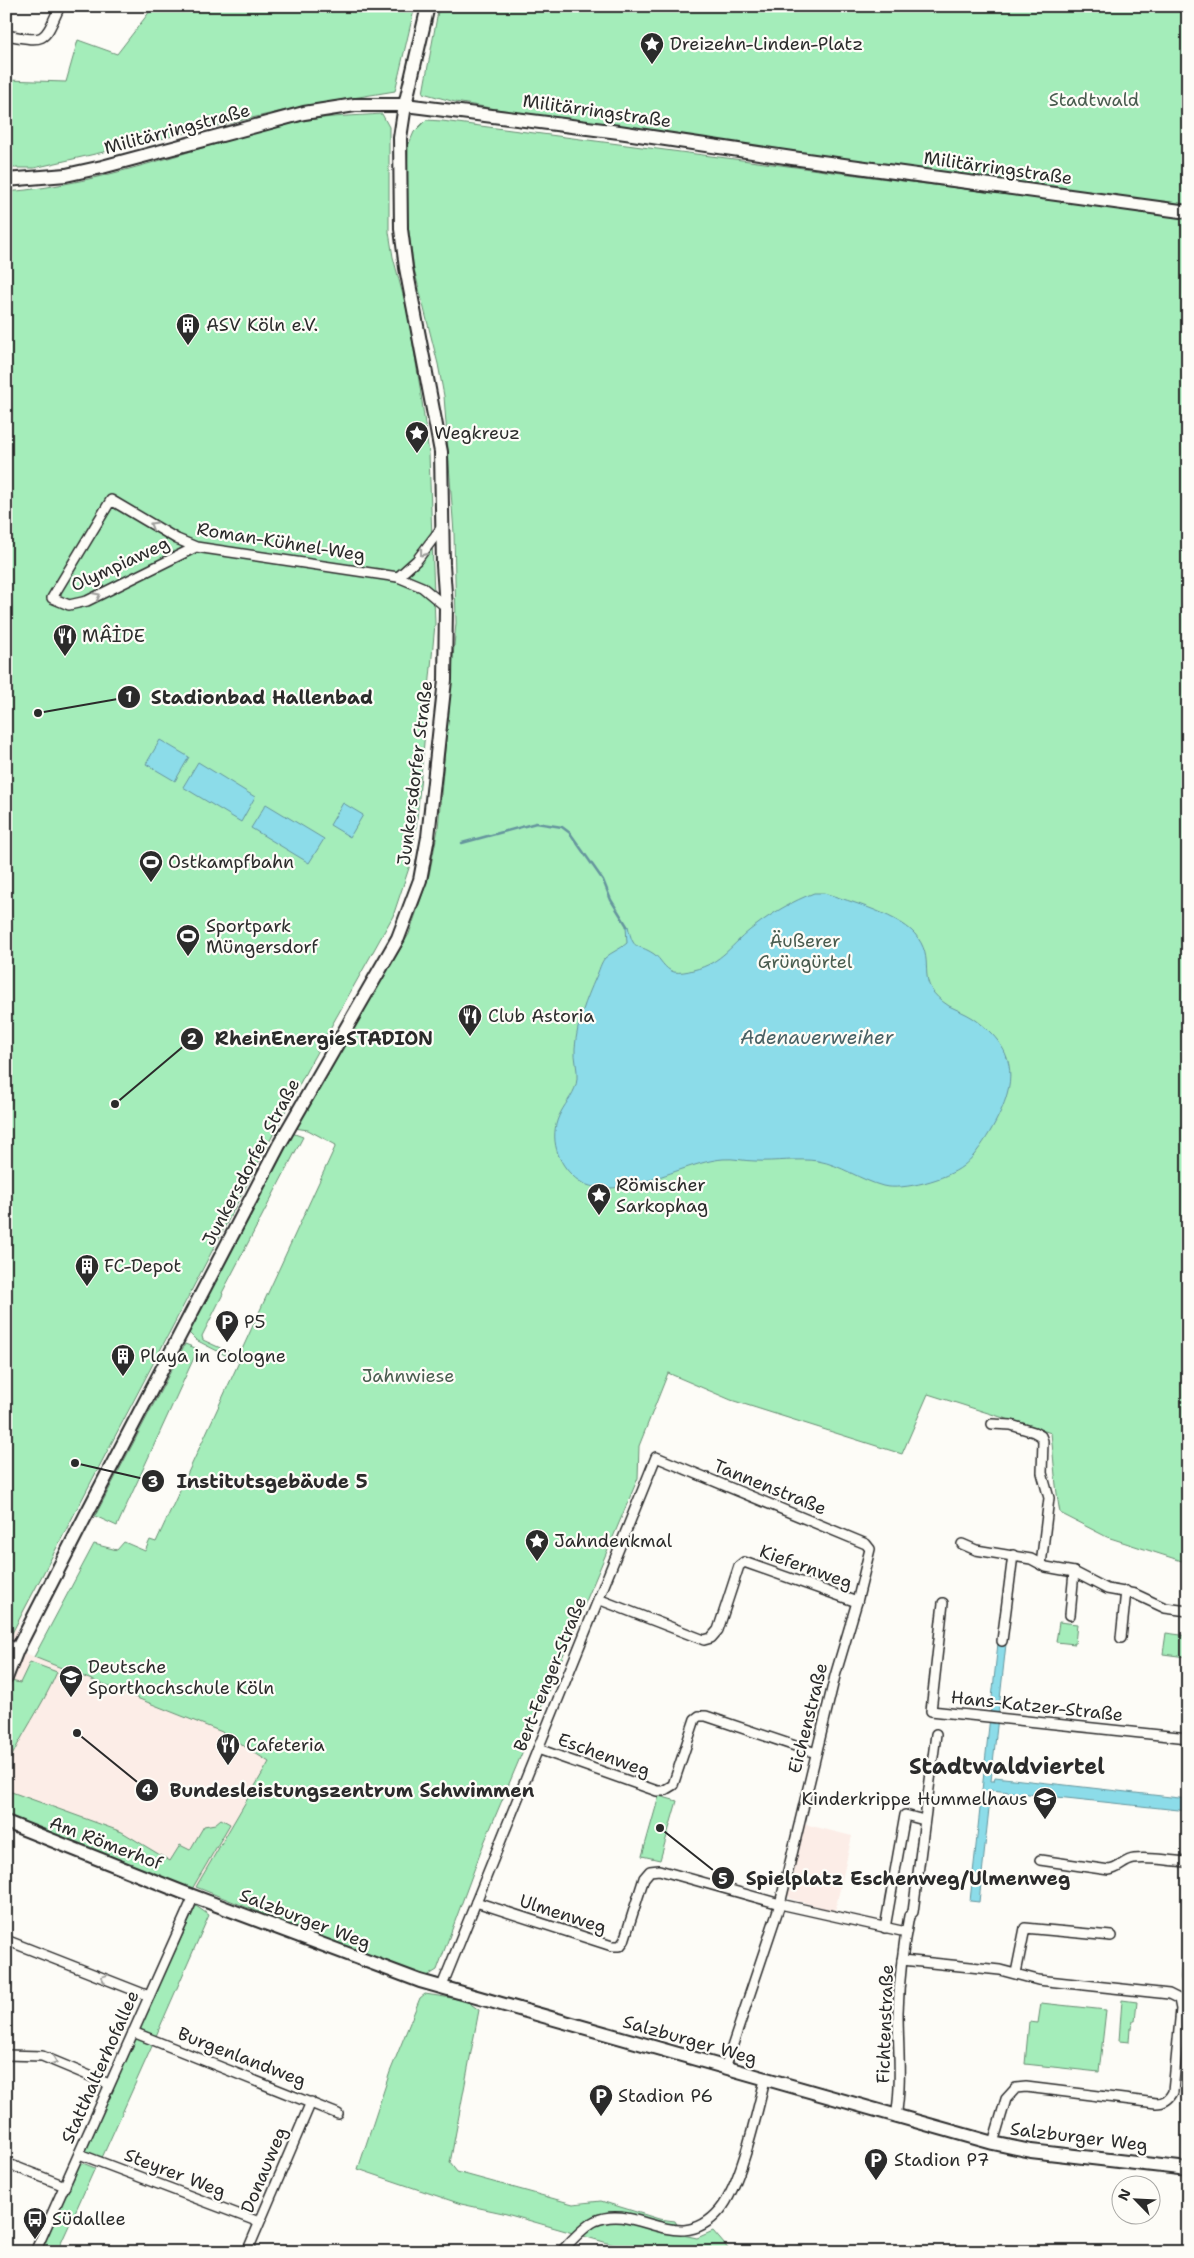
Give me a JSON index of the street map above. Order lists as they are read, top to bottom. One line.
{"streets":{"street":["Militärringstraße","Roman-Kühnel-Weg","Olympiaweg","Junkersdorfer Straße","Tannenstraße","Kiefernweg","Bert-Fenger-Straße","Hans-Katzer-Straße","Eichenstraße","Eschenweg","Am Römerhof","Ulmenweg","Salzburger Weg","Fichtenstraße","Burgenlandweg","Statthalterhofallee","Donauweg","Steyrer Weg"]},"crossings":[["Militärringstraße","Junkersdorfer Straße"],["Roman-Kühnel-Weg","Olympiaweg"],["Roman-Kühnel-Weg","Junkersdorfer Straße"],["Tannenstraße","Bert-Fenger-Straße"],["Tannenstraße","Eichenstraße"],["Kiefernweg","Bert-Fenger-Straße"],["Kiefernweg","Eichenstraße"],["Bert-Fenger-Straße","Eschenweg"],["Bert-Fenger-Straße","Ulmenweg"],["Bert-Fenger-Straße","Salzburger Weg"],["Eichenstraße","Eschenweg"],["Eichenstraße","Ulmenweg"],["Eichenstraße","Salzburger Weg"],["Am Römerhof","Salzburger Weg"],["Am Römerhof","Statthalterhofallee"],["Salzburger Weg","Fichtenstraße"],["Salzburger Weg","Statthalterhofallee"],["Burgenlandweg","Statthalterhofallee"],["Burgenlandweg","Donauweg"],["Statthalterhofallee","Steyrer Weg"],["Donauweg","Steyrer Weg"]],"districts":["Stadtwaldviertel"],"water":["Adenauerweiher"],"parks":["Stadtwald","Äußerer Grüngürtel","Jahnwiese"],"places":{"place":["Dreizehn-Linden-Platz","Wegkreuz","Römischer Sarkophag","Jahndenkmal"],"building":["ASV Köln e.V.","FC-Depot","Playa in Cologne"],"restaurant":["MÂİDE","Club Astoria","Cafeteria"],"other":["Stadionbad Hallenbad","RheinEnergieSTADION","Institutsgebäude 5","Bundesleistungszentrum Schwimmen","Spielplatz Eschenweg/Ulmenweg"],"sports":["Ostkampfbahn","Sportpark Müngersdorf"],"parking":["P5","Stadion P6","Stadion P7"],"school or university":["Deutsche Sporthochschule Köln","Kinderkrippe Hummelhaus"],"bus stop":["Südallee"]},"north":"top left"}
